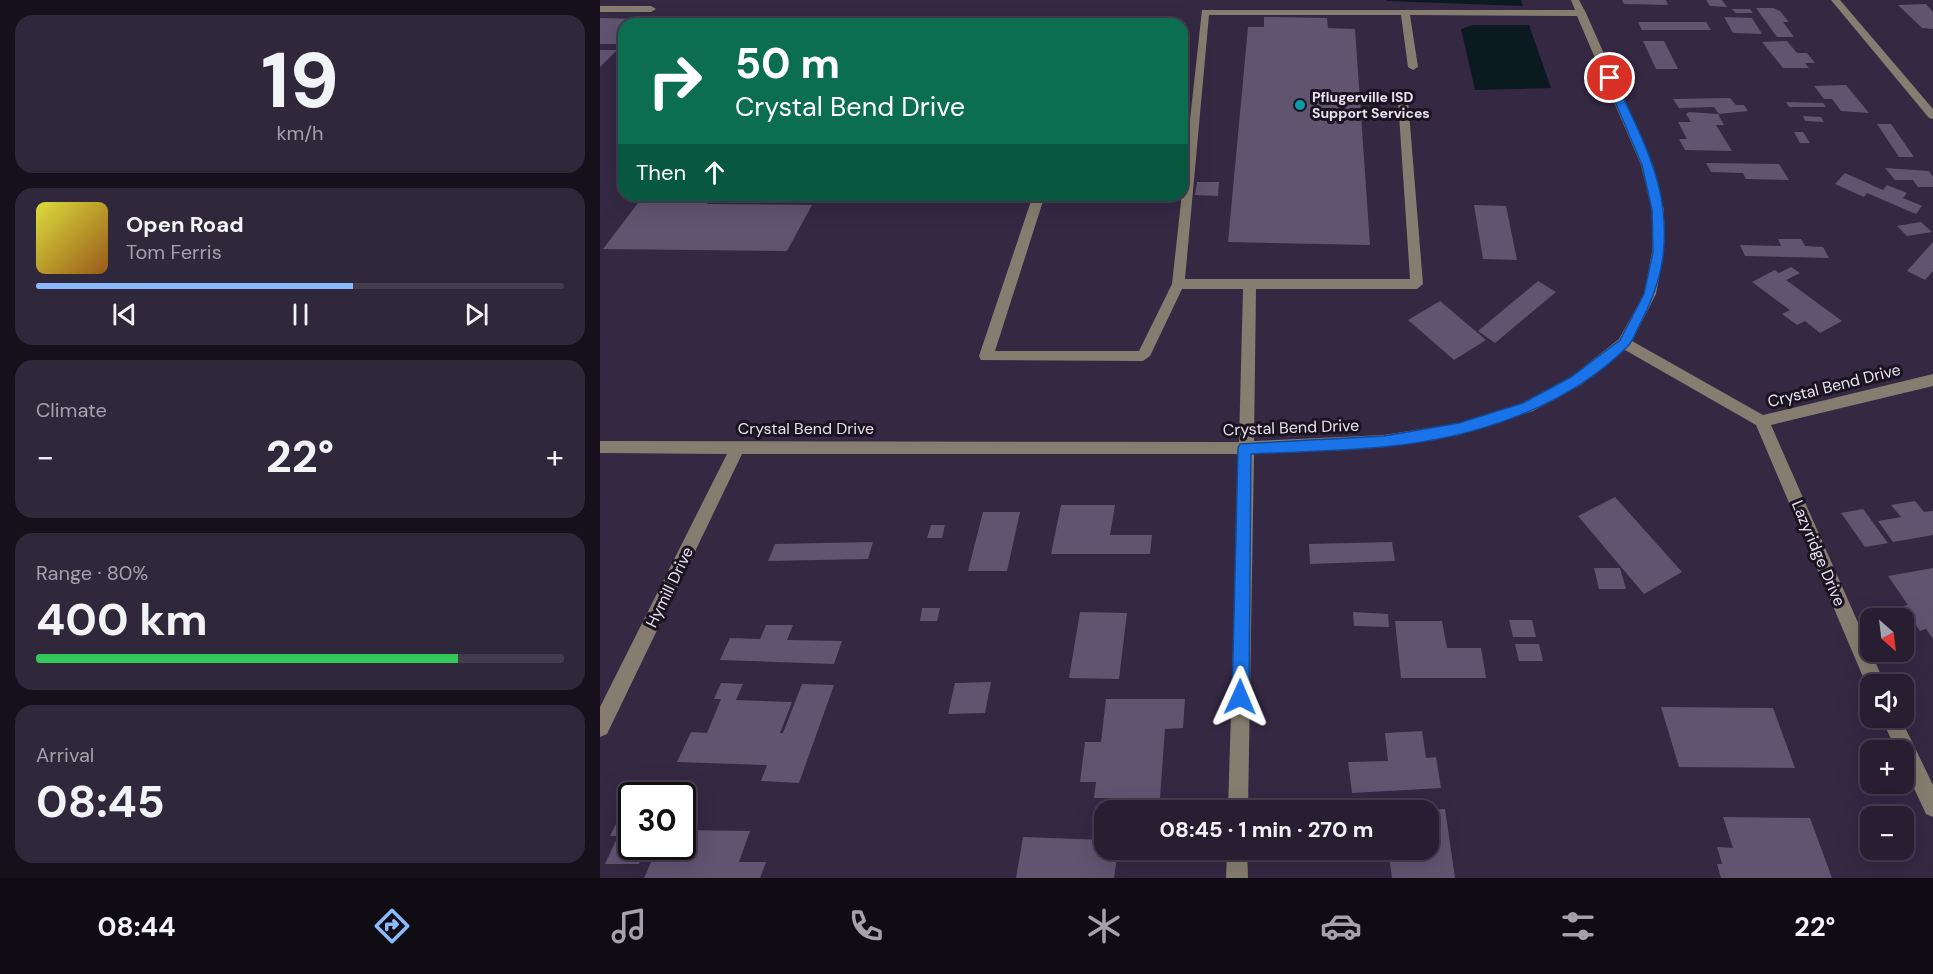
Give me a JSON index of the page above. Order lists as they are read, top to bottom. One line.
{"streets":{"street":["Crystal Bend Drive","Lazyridge Drive","Hymill Drive"]},"crossings":[["Crystal Bend Drive","Lazyridge Drive"],["Crystal Bend Drive","Hymill Drive"]],"places":["Pflugerville ISD Support Services"],"north":"bottom right","page":{"tile":[["19","km/h"],"Climate",["Range · 80%","400 km"],["Arrival","08:45"]],"turn":["50 m","Crystal Bend Drive"],"then":"Then","song":["Open Road","Tom Ferris"],"heat":["−","22°","+"],"map_buttons":["+","−"],"limit":"30","trip":"08:45 · 1 min · 270 m","tabs":["08:44","22°"]}}
